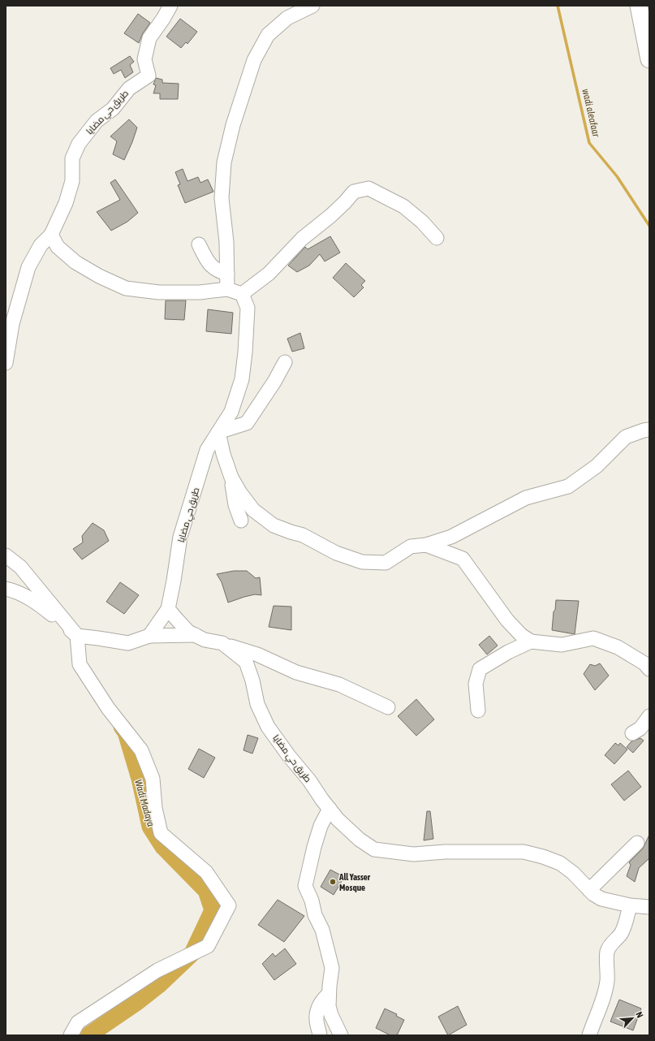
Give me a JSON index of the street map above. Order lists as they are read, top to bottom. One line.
{"streets":{"street":["طريق حي مضايا"]},"water":["wadi aleafaar","Wadi Madaya"],"places":["All Yasser Mosque"],"north":"top right"}
